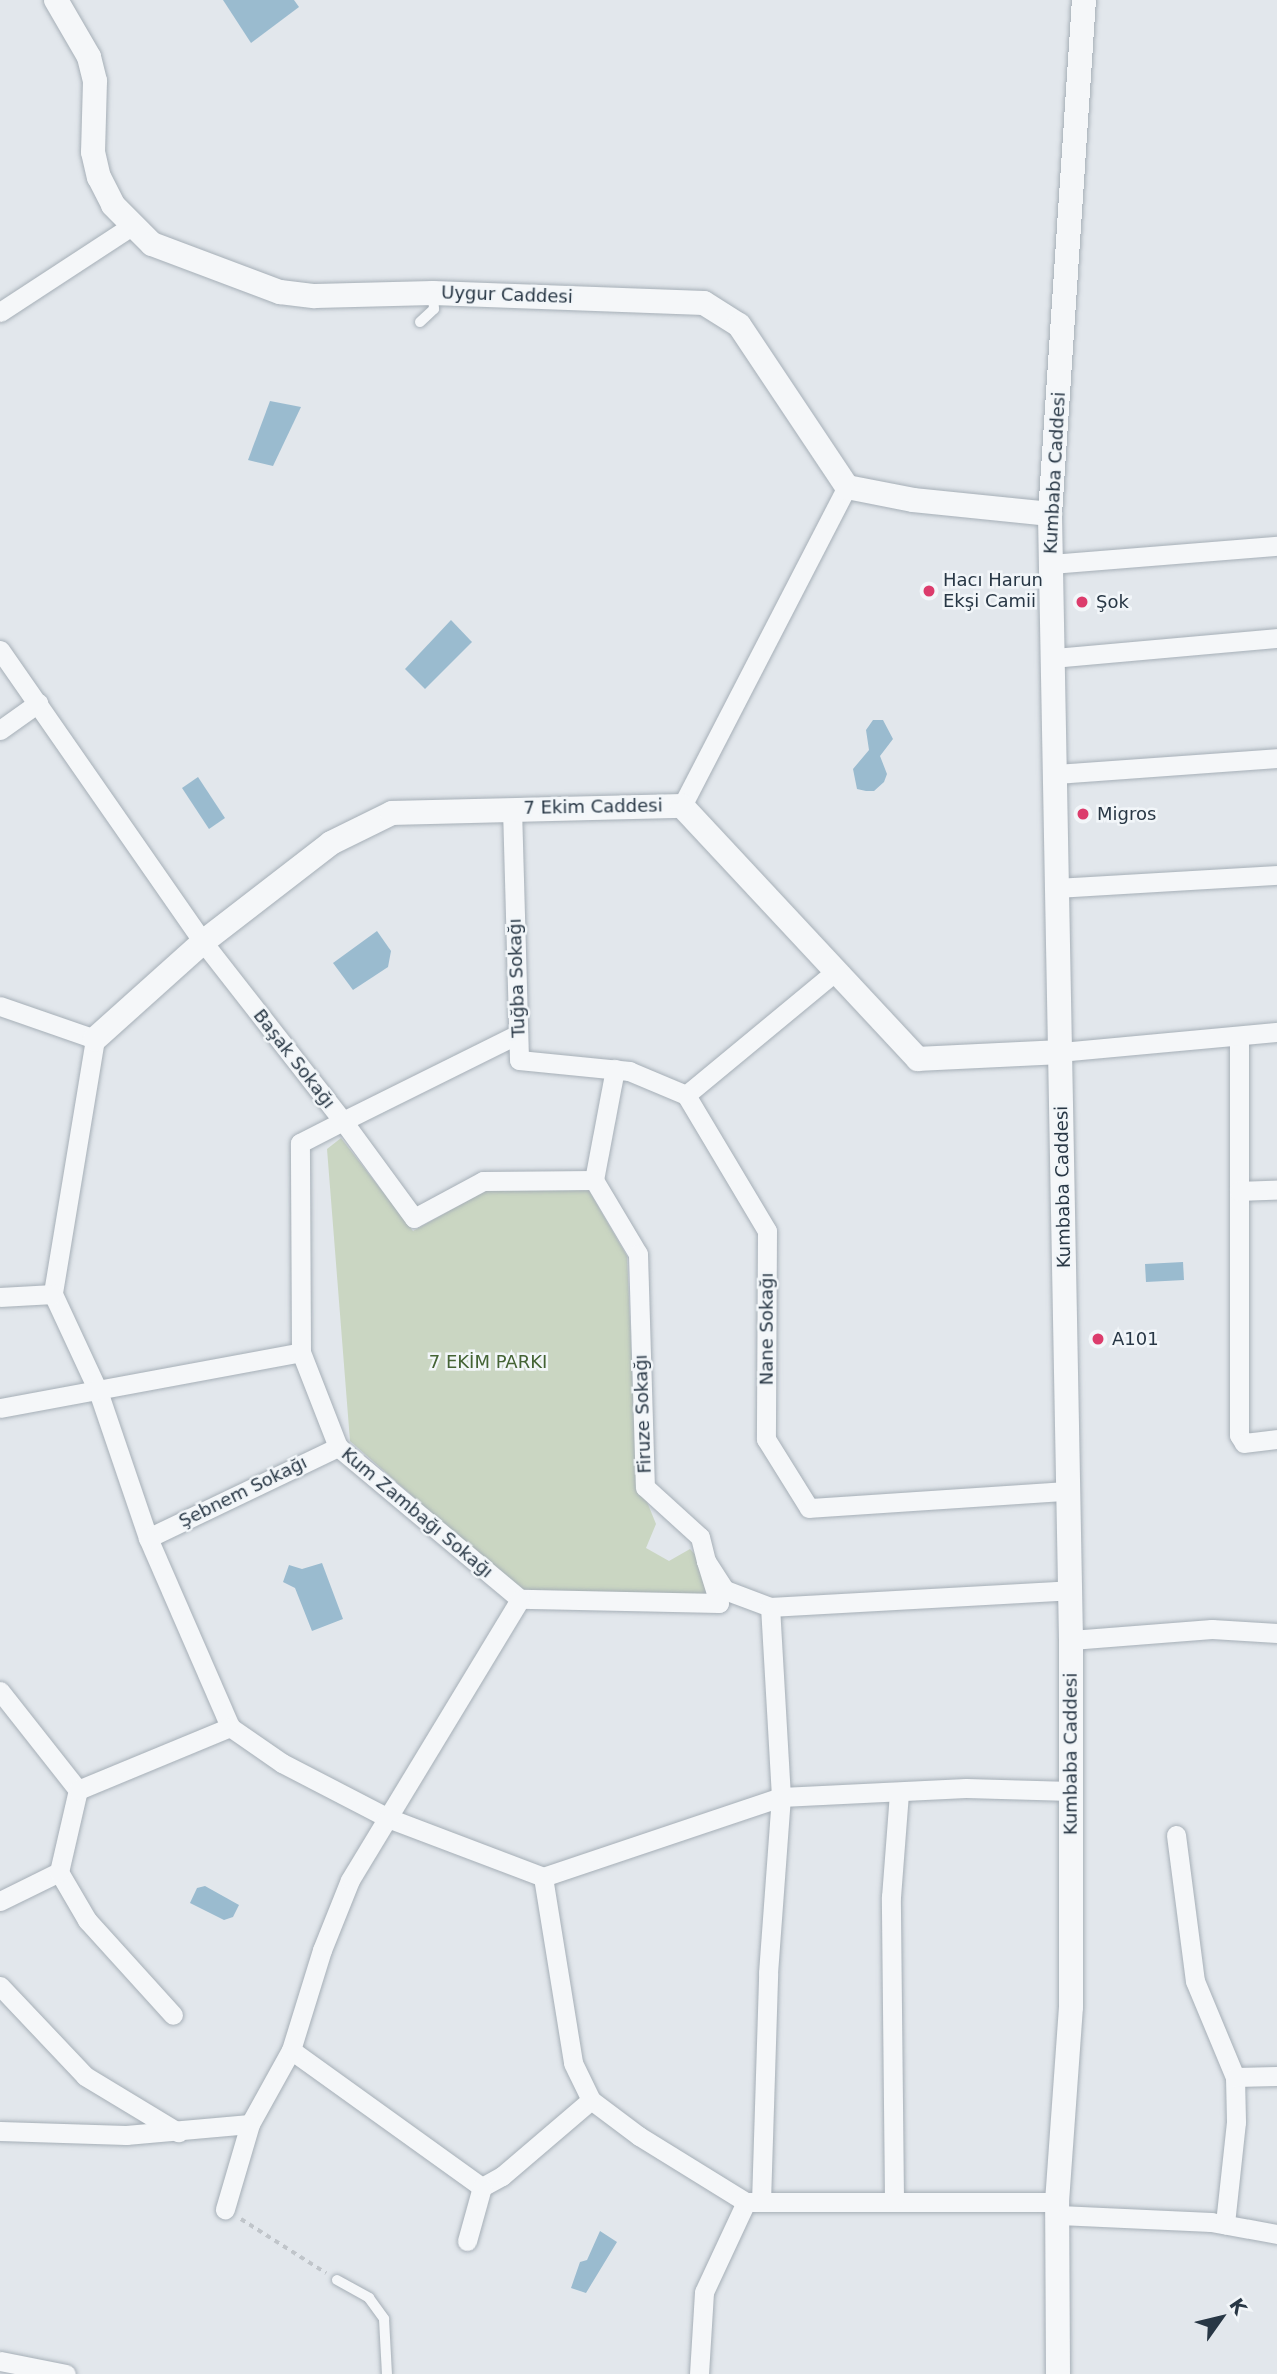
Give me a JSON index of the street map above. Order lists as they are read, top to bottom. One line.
{"streets":{"street":["Uygur Caddesi","Kumbaba Caddesi","7 Ekim Caddesi","Tuğba Sokağı","Başak Sokağı","Nane Sokağı","Firuze Sokağı","Şebnem Sokağı","Kum Zambağı Sokağı"]},"crossings":[["Kumbaba Caddesi","7 Ekim Caddesi"],["Kumbaba Caddesi","Nane Sokağı"],["Kumbaba Caddesi","Firuze Sokağı"],["7 Ekim Caddesi","Tuğba Sokağı"],["7 Ekim Caddesi","Başak Sokağı"],["Tuğba Sokağı","Başak Sokağı"],["Tuğba Sokağı","Nane Sokağı"],["Başak Sokağı","Kum Zambağı Sokağı"],["Şebnem Sokağı","Kum Zambağı Sokağı"]],"parks":["7 EKİM PARKI"],"places":["Hacı Harun Ekşi Camii","Şok","Migros","A101"],"north":"top right"}
